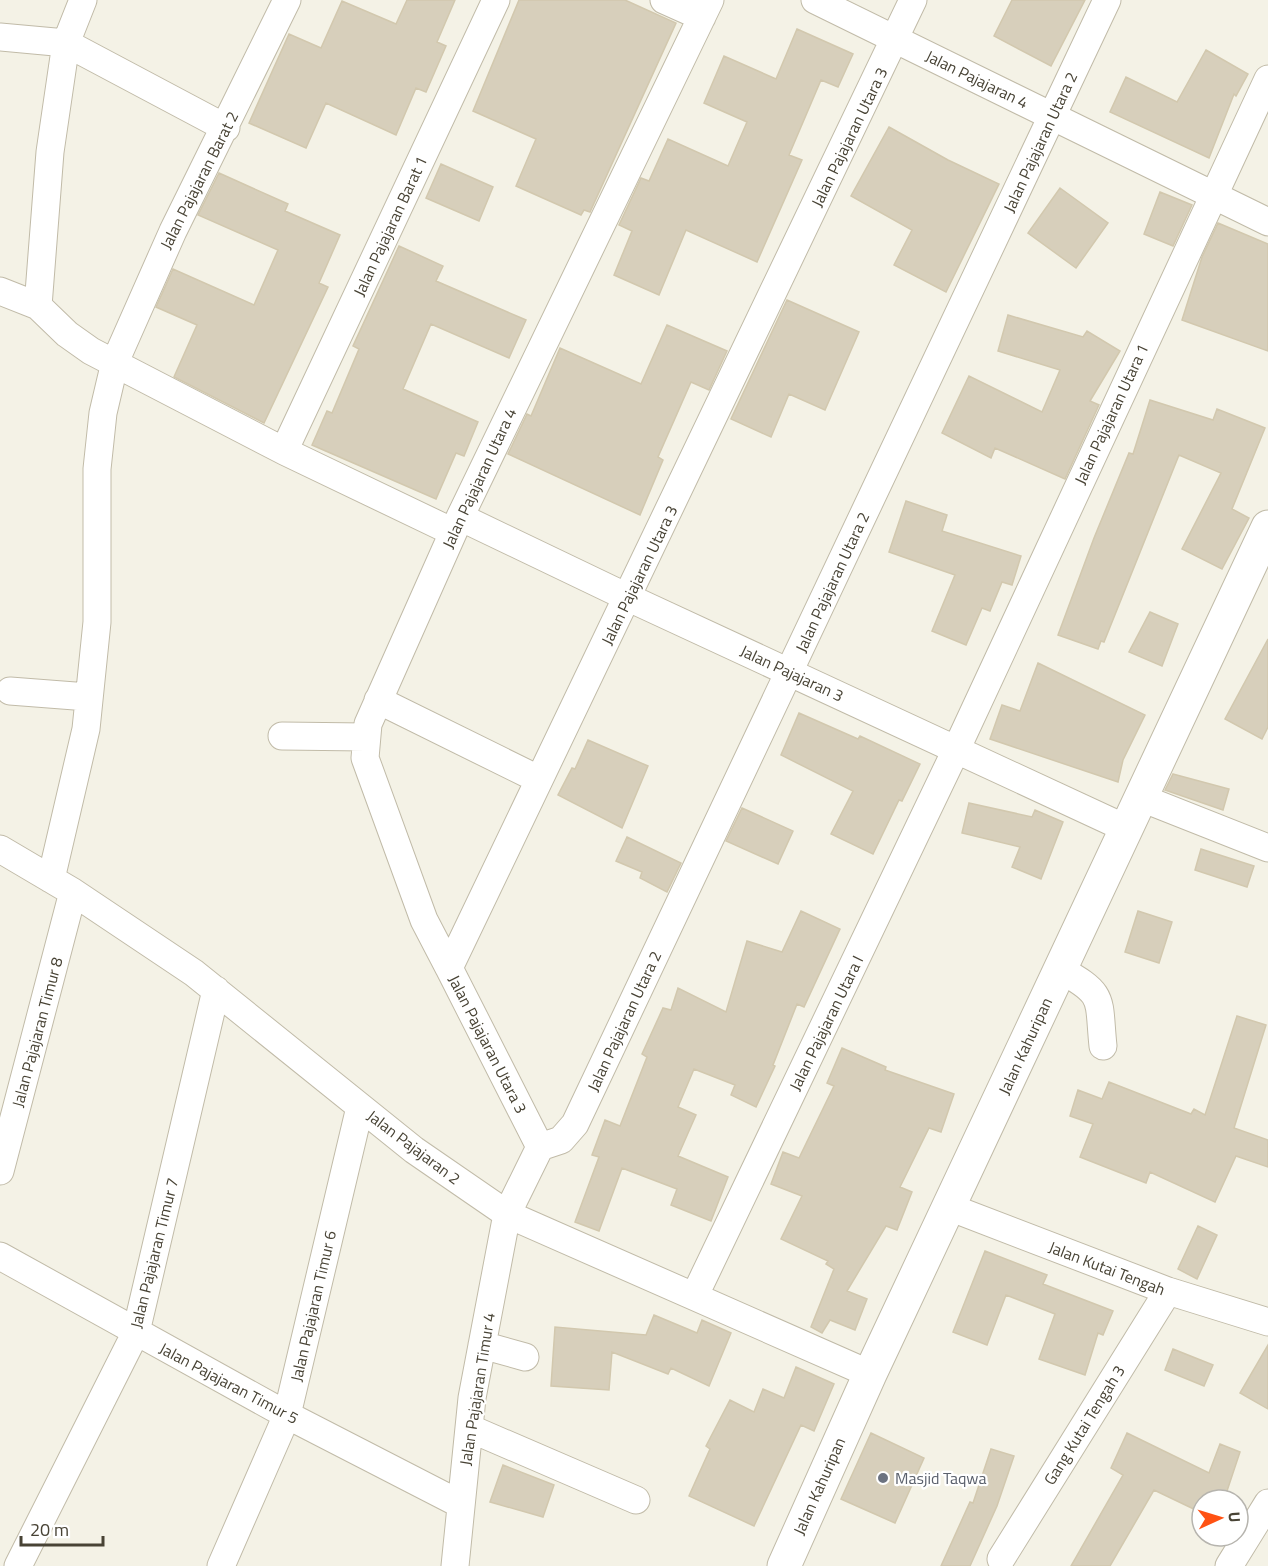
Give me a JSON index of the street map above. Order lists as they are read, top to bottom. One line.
{"streets":{"street":["Jalan Pajajaran 4","Jalan Pajajaran Utara 3","Jalan Pajajaran Utara 2","Jalan Pajajaran Barat 2","Jalan Pajajaran Barat 1","Jalan Pajajaran Utara 1","Jalan Pajajaran Utara 4","Jalan Pajajaran 3","Jalan Pajajaran Utara I","Jalan Pajajaran Timur 8","Jalan Kahuripan","Jalan Pajajaran 2","Jalan Pajajaran Timur 7","Jalan Kutai Tengah","Jalan Pajajaran Timur 6","Jalan Pajajaran Timur 5","Jalan Pajajaran Timur 4","Gang Kutai Tengah 3"]},"crossings":[["Jalan Pajajaran 4","Jalan Pajajaran Utara 3"],["Jalan Pajajaran 4","Jalan Pajajaran Utara 2"],["Jalan Pajajaran 4","Jalan Pajajaran Utara 1"],["Jalan Pajajaran Utara 3","Jalan Pajajaran Utara 2"],["Jalan Pajajaran Utara 3","Jalan Pajajaran Utara 4"],["Jalan Pajajaran Utara 3","Jalan Pajajaran 3"],["Jalan Pajajaran Utara 3","Jalan Pajajaran Timur 4"],["Jalan Pajajaran Utara 2","Jalan Pajajaran 3"],["Jalan Pajajaran Utara 2","Jalan Pajajaran Timur 4"],["Jalan Pajajaran Barat 2","Jalan Pajajaran 3"],["Jalan Pajajaran Barat 2","Jalan Pajajaran Timur 8"],["Jalan Pajajaran Barat 1","Jalan Pajajaran 3"],["Jalan Pajajaran Utara 1","Jalan Pajajaran 3"],["Jalan Pajajaran Utara 1","Jalan Pajajaran Utara I"],["Jalan Pajajaran Utara 4","Jalan Pajajaran 3"],["Jalan Pajajaran 3","Jalan Pajajaran Utara I"],["Jalan Pajajaran 3","Jalan Kahuripan"],["Jalan Pajajaran Utara I","Jalan Pajajaran 2"],["Jalan Pajajaran Timur 8","Jalan Pajajaran 2"],["Jalan Kahuripan","Jalan Pajajaran 2"],["Jalan Kahuripan","Jalan Kutai Tengah"],["Jalan Pajajaran 2","Jalan Pajajaran Timur 7"],["Jalan Pajajaran 2","Jalan Pajajaran Timur 6"],["Jalan Pajajaran 2","Jalan Pajajaran Timur 4"],["Jalan Pajajaran Timur 7","Jalan Pajajaran Timur 5"],["Jalan Kutai Tengah","Gang Kutai Tengah 3"],["Jalan Pajajaran Timur 6","Jalan Pajajaran Timur 5"],["Jalan Pajajaran Timur 5","Jalan Pajajaran Timur 4"]],"places":["Masjid Taqwa"],"scale_bar":"20 m","north":"right"}
